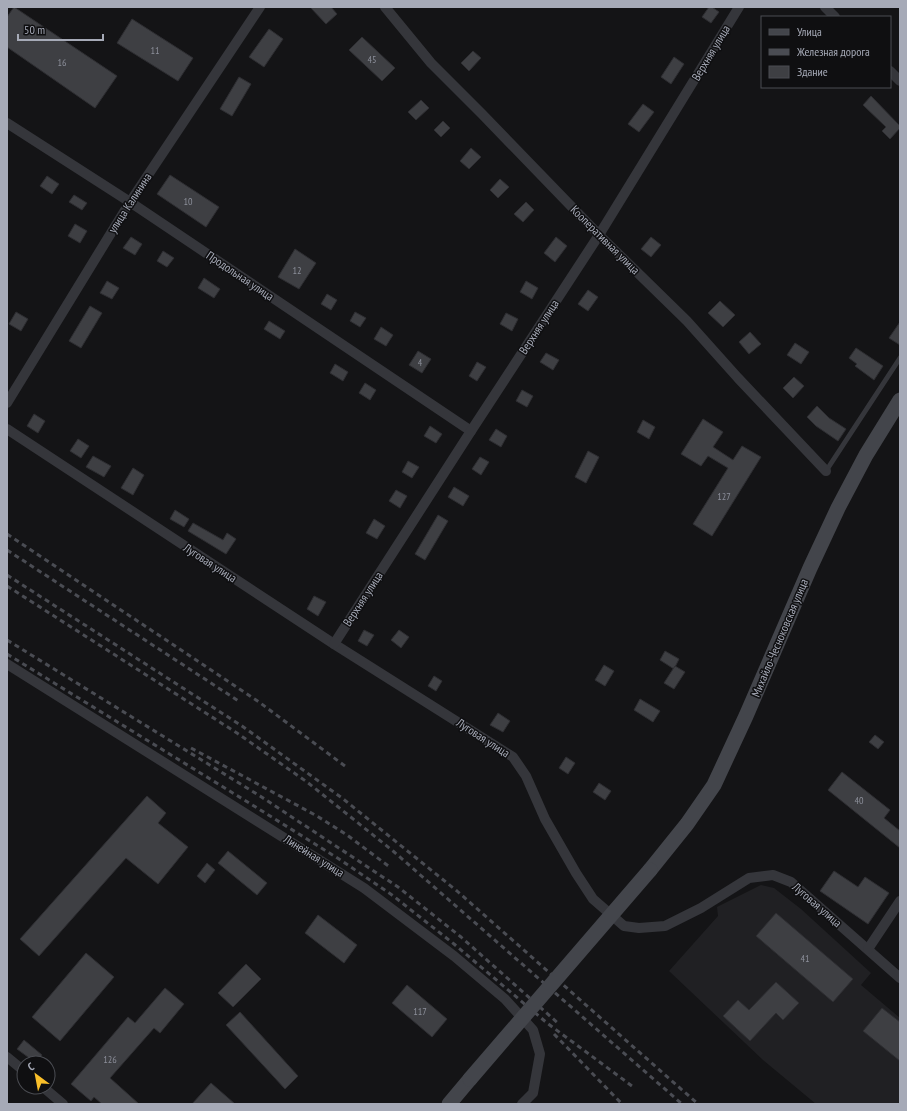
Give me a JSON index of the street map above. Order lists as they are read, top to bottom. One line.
{"streets":{"street":["Верхняя улица","улица Калинина","Кооперативная улица","Продольная улица","Луговая улица","Михайло-Чесноковская улица","Линейная улица"]},"crossings":[["Верхняя улица","Кооперативная улица"],["Верхняя улица","Продольная улица"],["Верхняя улица","Луговая улица"],["улица Калинина","Продольная улица"]],"house_numbers":["11","45","16","10","12","4","127","40","41","117","126"],"legend":["Улица","Железная дорога","Здание"],"scale_bar":"50 m","north":"top left"}
